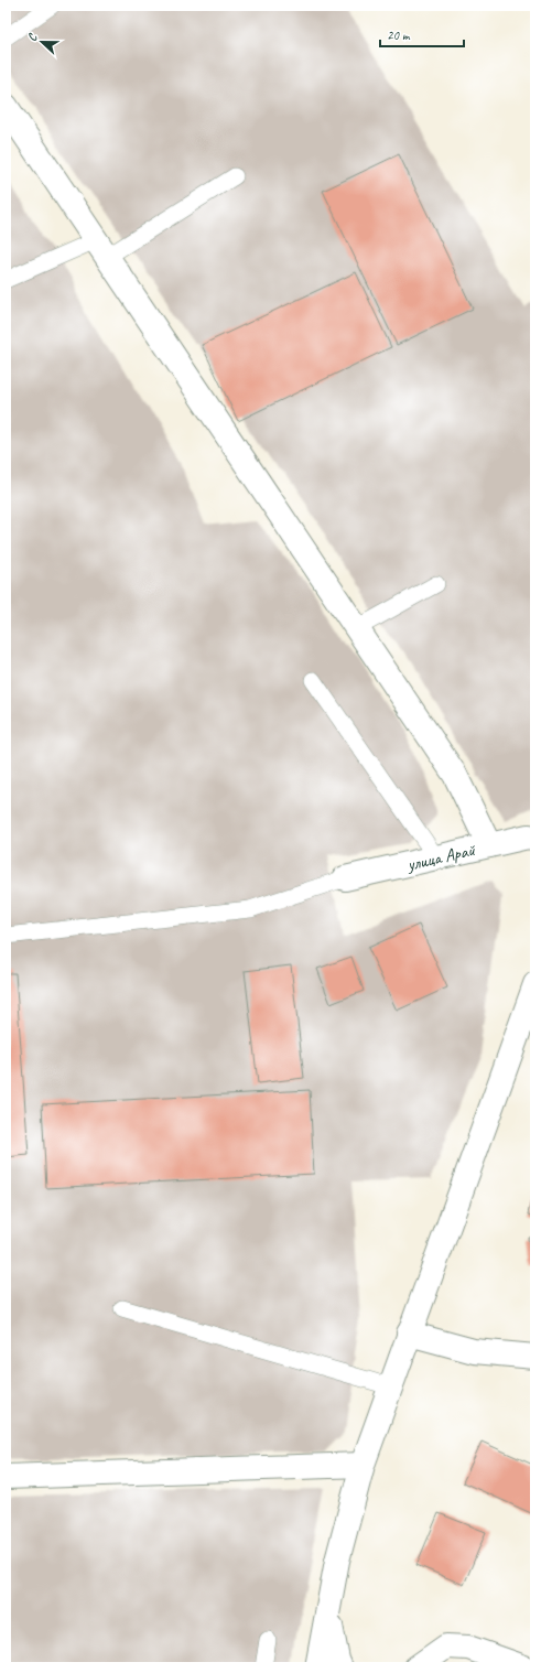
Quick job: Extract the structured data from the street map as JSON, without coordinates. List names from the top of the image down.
{
  "streets": {
    "street": ["улица Арай"]
  },
  "scale_bar": "20 m",
  "north": "left"
}
